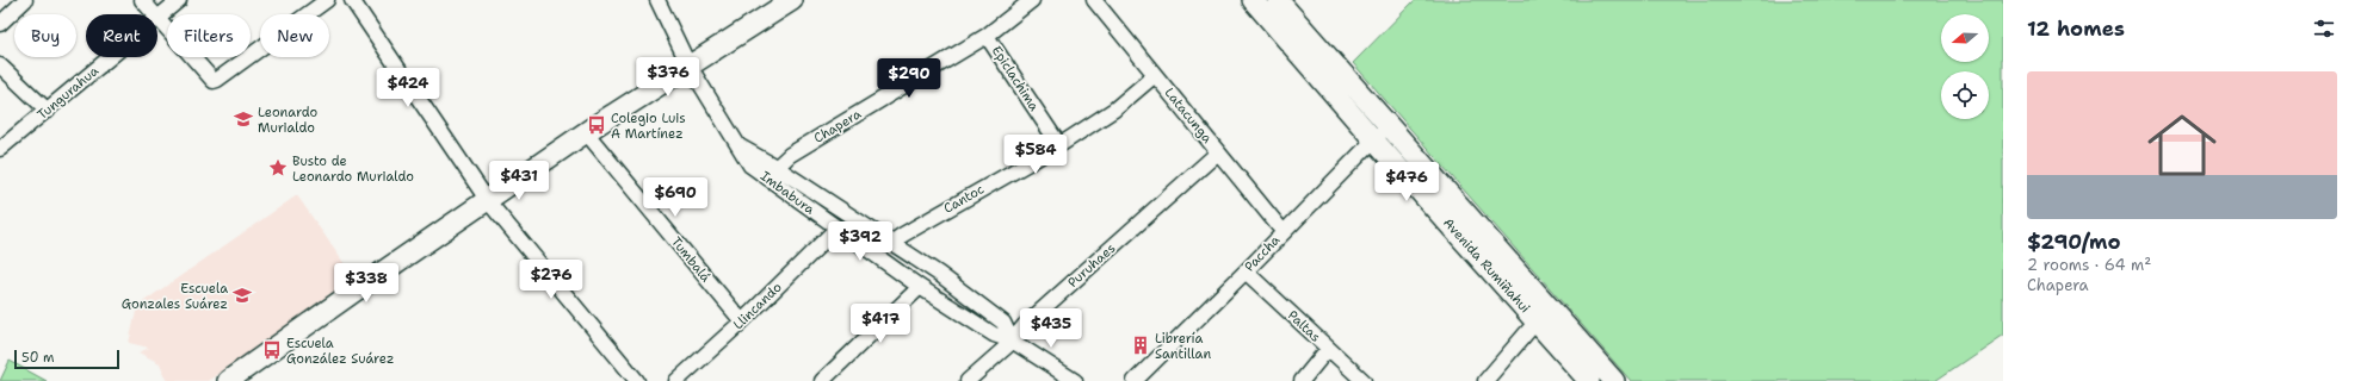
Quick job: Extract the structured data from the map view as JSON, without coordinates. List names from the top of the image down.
{
  "streets": {
    "main road": ["Avenida Rumiñahui"],
    "street": [
      "Epiclachima",
      "Tungurahua",
      "Latacunga",
      "Chapera",
      "Imbabura",
      "Cantoc",
      "Paccha",
      "Tumbalá",
      "Puruhaes",
      "Llincando",
      "Paltas"
    ]
  },
  "crossings": [
    ["Epiclachima", "Chapera"],
    ["Epiclachima", "Cantoc"],
    ["Latacunga", "Cantoc"],
    ["Latacunga", "Paccha"],
    ["Latacunga", "Puruhaes"],
    ["Chapera", "Imbabura"],
    ["Imbabura", "Cantoc"],
    ["Imbabura", "Puruhaes"],
    ["Imbabura", "Llincando"],
    ["Paccha", "Avenida Rumiñahui"],
    ["Paccha", "Paltas"],
    ["Tumbalá", "Llincando"]
  ],
  "places": {
    "school or university": ["Leonardo Murialdo", "Escuela Gonzales Suárez"],
    "bus stop": ["Colegio Luis A Martínez", "Escuela González Suárez"],
    "place": ["Busto de Leonardo Murialdo"],
    "building": ["Librería Santillan"]
  },
  "scale_bar": "50 m",
  "north": "left",
  "page": {
    "heading": "12 homes",
    "chip": [
      "Buy",
      "Rent",
      "Filters",
      "New"
    ],
    "price": [
      "$376",
      "$290",
      "$424",
      "$584",
      "$431",
      "$476",
      "$690",
      "$392",
      "$276",
      "$338",
      "$417",
      "$435"
    ],
    "list": [
      {
        "name": "$290/mo",
        "note": "2 rooms · 64 m² · Chapera"
      }
    ],
    "scale": "50 m"
  }
}
